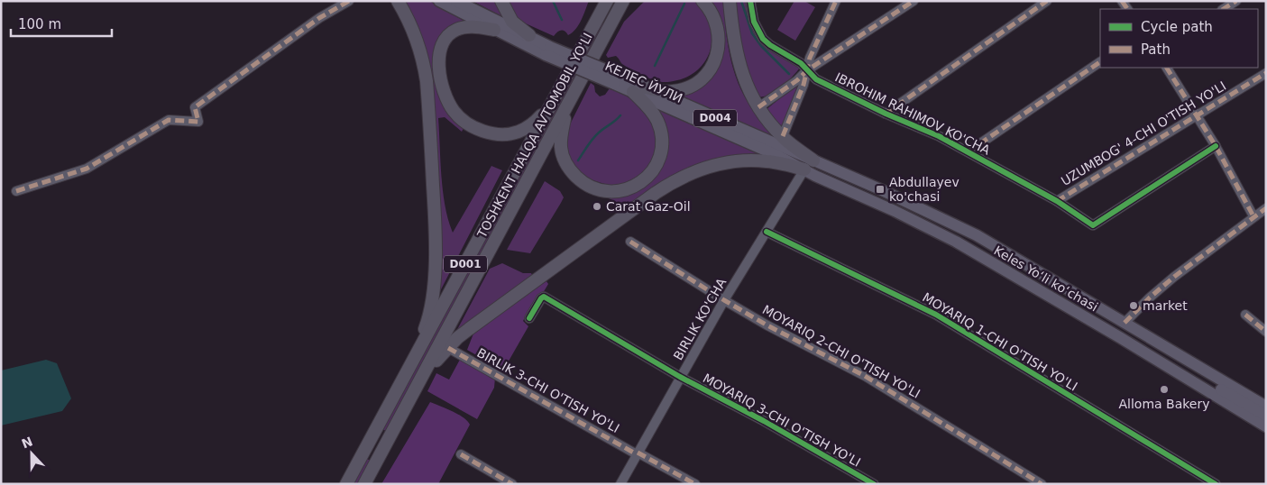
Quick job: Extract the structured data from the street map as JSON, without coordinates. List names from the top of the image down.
{
  "streets": {
    "highway": ["TOSHKENT HALQA AVTOMOBIL YO'LI", "D001"],
    "main road": ["КЕЛЕС ЙУЛИ", "D004", "Keles Yoʻli koʻchasi"],
    "street": [
      "IBROHIM RAHIMOV KO'CHA",
      "UZUMBOG' 4-CHI O'TISH YO'LI",
      "BIRLIK KO'CHA",
      "MOYARIQ 1-CHI O'TISH YO'LI",
      "MOYARIQ 2-CHI O'TISH YO'LI",
      "BIRLIK 3-CHI O'TISH YO'LI",
      "MOYARIQ 3-CHI O'TISH YO'LI"
    ]
  },
  "crossings": [
    ["КЕЛЕС ЙУЛИ", "D004"],
    ["КЕЛЕС ЙУЛИ", "Keles Yoʻli koʻchasi"],
    ["КЕЛЕС ЙУЛИ", "BIRLIK KO'CHA"],
    ["IBROHIM RAHIMOV KO'CHA", "UZUMBOG' 4-CHI O'TISH YO'LI"],
    ["D004", "Keles Yoʻli koʻchasi"],
    ["D004", "BIRLIK KO'CHA"],
    ["Keles Yoʻli koʻchasi", "BIRLIK KO'CHA"],
    ["BIRLIK KO'CHA", "MOYARIQ 1-CHI O'TISH YO'LI"],
    ["BIRLIK KO'CHA", "MOYARIQ 2-CHI O'TISH YO'LI"],
    ["BIRLIK KO'CHA", "BIRLIK 3-CHI O'TISH YO'LI"],
    ["BIRLIK KO'CHA", "MOYARIQ 3-CHI O'TISH YO'LI"]
  ],
  "places": {
    "transit": ["Abdullayev ko'chasi"],
    "other": ["Carat Gaz-Oil", "market", "Alloma Bakery"]
  },
  "legend": ["Cycle path", "Path"],
  "scale_bar": "100 m",
  "north": "top"
}
